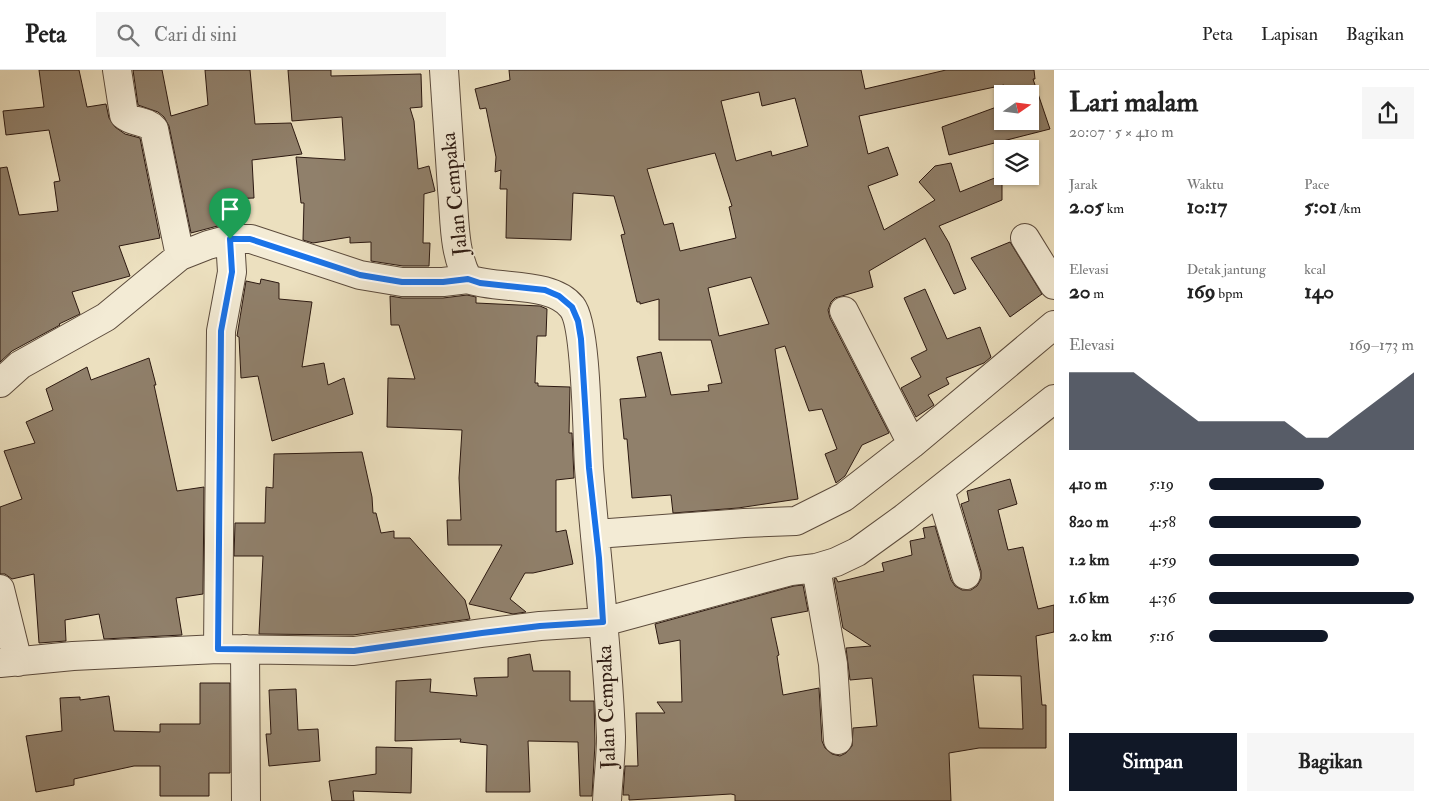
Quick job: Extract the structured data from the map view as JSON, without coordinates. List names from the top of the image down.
{
  "streets": {
    "street": ["Jalan Cempaka"]
  },
  "north": "right",
  "page": {
    "header": "Peta",
    "search": "Cari di sini",
    "nav": ["Peta", "Lapisan", "Bagikan"],
    "heading": ["Lari malam", "20:07 · 5 × 410 m"],
    "stats": [
      ["Jarak", "2.05 km"],
      ["Waktu", "10:17"],
      ["Pace", "5:01 /km"],
      ["Elevasi", "20 m"],
      ["Detak jantung", "169 bpm"],
      ["kcal", "140"]
    ],
    "chart": ["Elevasi", "169–173 m"],
    "list": [
      {
        "name": "410 m",
        "note": "5:19"
      },
      {
        "name": "820 m",
        "note": "4:58"
      },
      {
        "name": "1.2 km",
        "note": "4:59"
      },
      {
        "name": "1.6 km",
        "note": "4:36"
      },
      {
        "name": "2.0 km",
        "note": "5:16"
      }
    ],
    "buttons": ["Simpan", "Bagikan"]
  }
}
